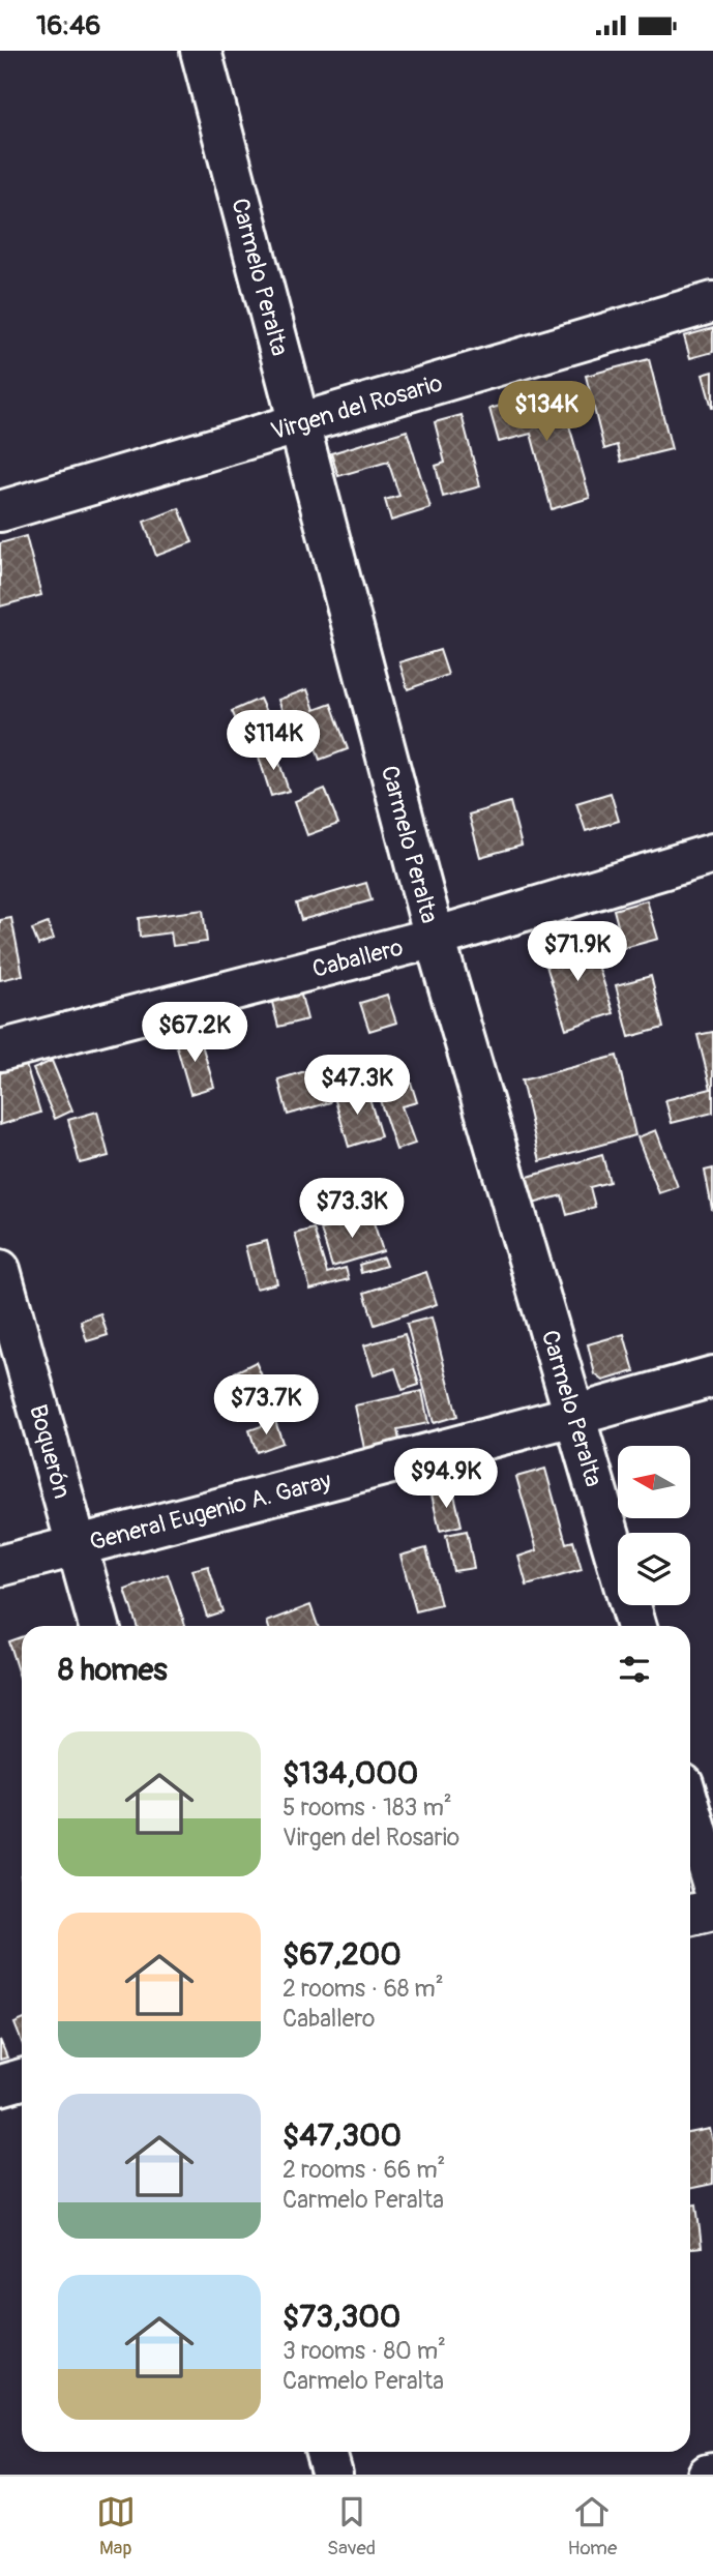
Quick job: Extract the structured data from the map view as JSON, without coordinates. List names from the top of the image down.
{
  "streets": {
    "street": [
      "Carmelo Peralta",
      "Virgen del Rosario",
      "Caballero",
      "Boquerón",
      "General Eugenio A. Garay"
    ]
  },
  "crossings": [
    ["Carmelo Peralta", "Virgen del Rosario"],
    ["Carmelo Peralta", "Caballero"],
    ["Carmelo Peralta", "General Eugenio A. Garay"],
    ["Boquerón", "General Eugenio A. Garay"]
  ],
  "north": "left",
  "page": {
    "status": "16:46",
    "price": [
      "$134K",
      "$114K",
      "$71.9K",
      "$67.2K",
      "$47.3K",
      "$73.3K",
      "$73.7K",
      "$94.9K"
    ],
    "heading": "8 homes",
    "list": [
      {
        "name": "$134,000",
        "note": "5 rooms · 183 m² · Virgen del Rosario"
      },
      {
        "name": "$67,200",
        "note": "2 rooms · 68 m² · Caballero"
      },
      {
        "name": "$47,300",
        "note": "2 rooms · 66 m² · Carmelo Peralta"
      },
      {
        "name": "$73,300",
        "note": "3 rooms · 80 m² · Carmelo Peralta"
      }
    ],
    "tabs": ["Map", "Saved", "Home"]
  }
}
